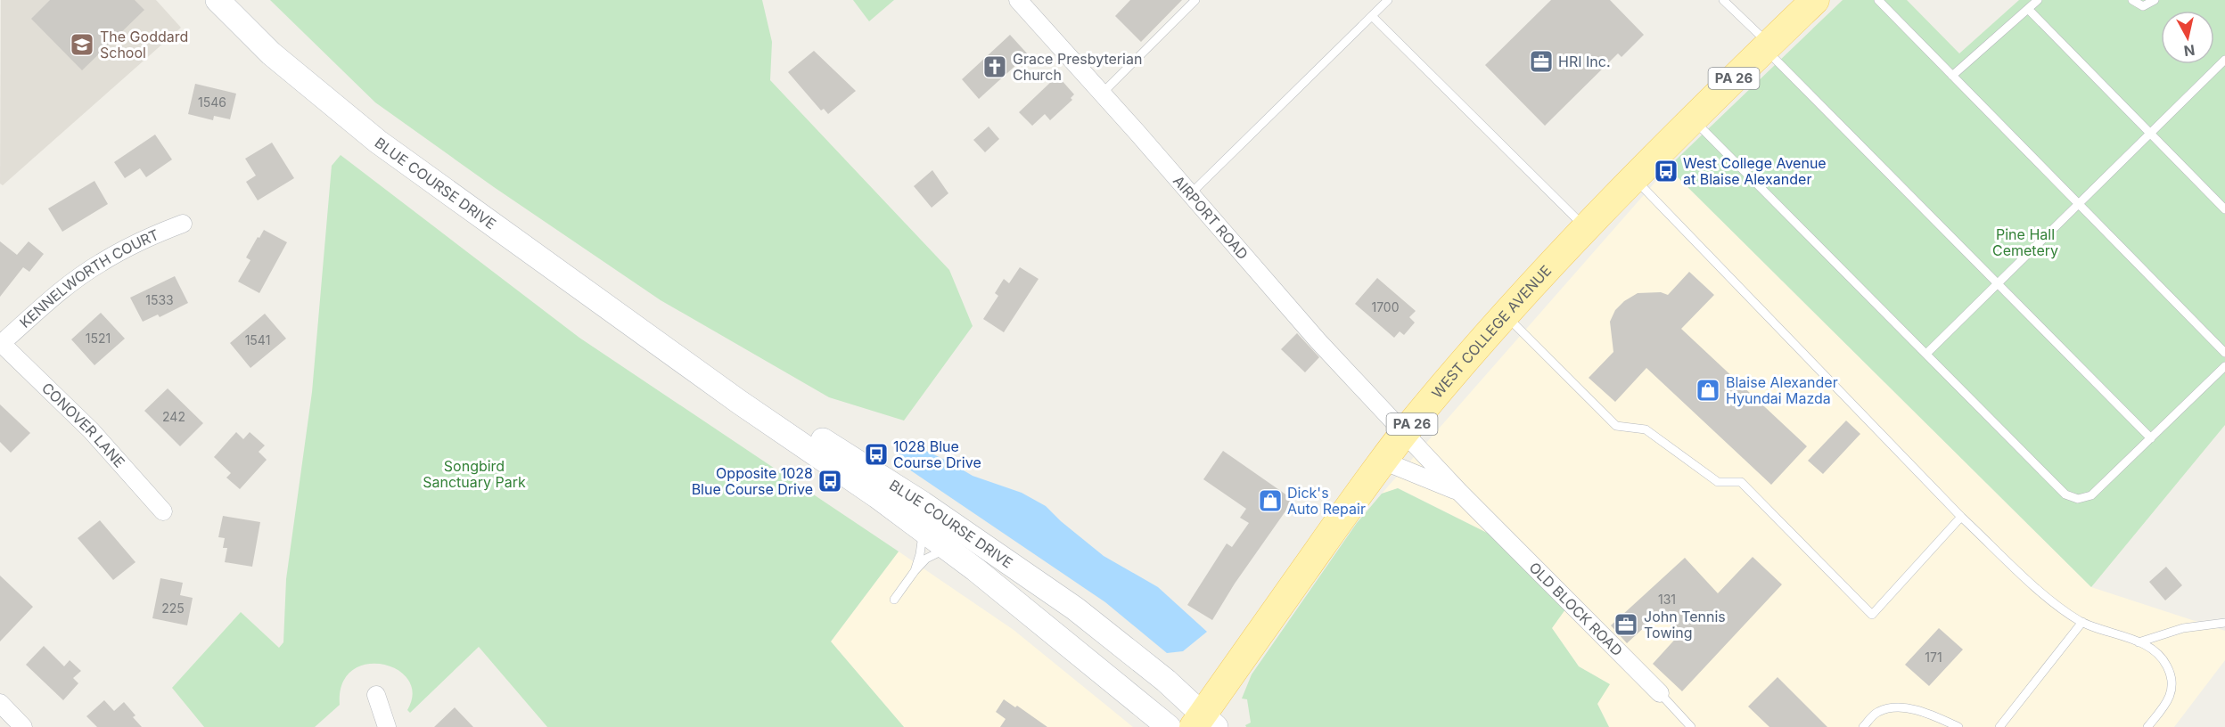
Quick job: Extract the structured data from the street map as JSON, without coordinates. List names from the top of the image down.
{
  "streets": {
    "main road": ["PA 26", "BLUE COURSE DRIVE", "WEST COLLEGE AVENUE"],
    "street": [
      "AIRPORT ROAD",
      "KENNELWORTH COURT",
      "CONOVER LANE",
      "OLD BLOCK ROAD"
    ]
  },
  "crossings": [
    ["BLUE COURSE DRIVE", "WEST COLLEGE AVENUE"],
    ["AIRPORT ROAD", "WEST COLLEGE AVENUE"],
    ["AIRPORT ROAD", "OLD BLOCK ROAD"],
    ["KENNELWORTH COURT", "CONOVER LANE"],
    ["WEST COLLEGE AVENUE", "OLD BLOCK ROAD"]
  ],
  "parks": ["Pine Hall Cemetery", "Songbird Sanctuary Park"],
  "places": {
    "school or university": ["The Goddard School"],
    "office": ["HRI Inc.", "John Tennis Towing"],
    "church": ["Grace Presbyterian Church"],
    "bus stop": ["West College Avenue at Blaise Alexander", "1028 Blue Course Drive", "Opposite 1028 Blue Course Drive"],
    "shop": ["Blaise Alexander Hyundai Mazda", "Dick's Auto Repair"]
  },
  "house_numbers": [
    "1546",
    "1533",
    "1700",
    "1521",
    "1541",
    "242",
    "131",
    "225",
    "171"
  ],
  "north": "bottom"
}
